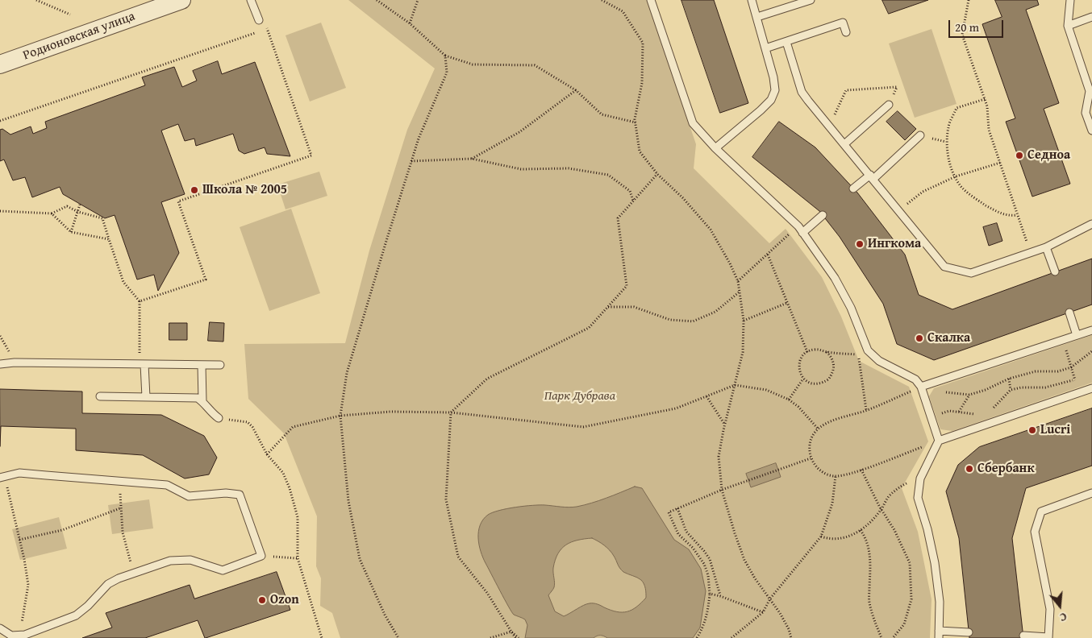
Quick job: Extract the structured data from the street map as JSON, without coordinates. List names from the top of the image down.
{
  "streets": {
    "street": ["Родионовская улица"]
  },
  "parks": ["Парк Дубрава"],
  "places": [
    "Седноа",
    "Школа № 2005",
    "Ингкома",
    "Скалка",
    "Lucri",
    "Сбербанк",
    "Ozon"
  ],
  "scale_bar": "20 m",
  "north": "bottom"
}
